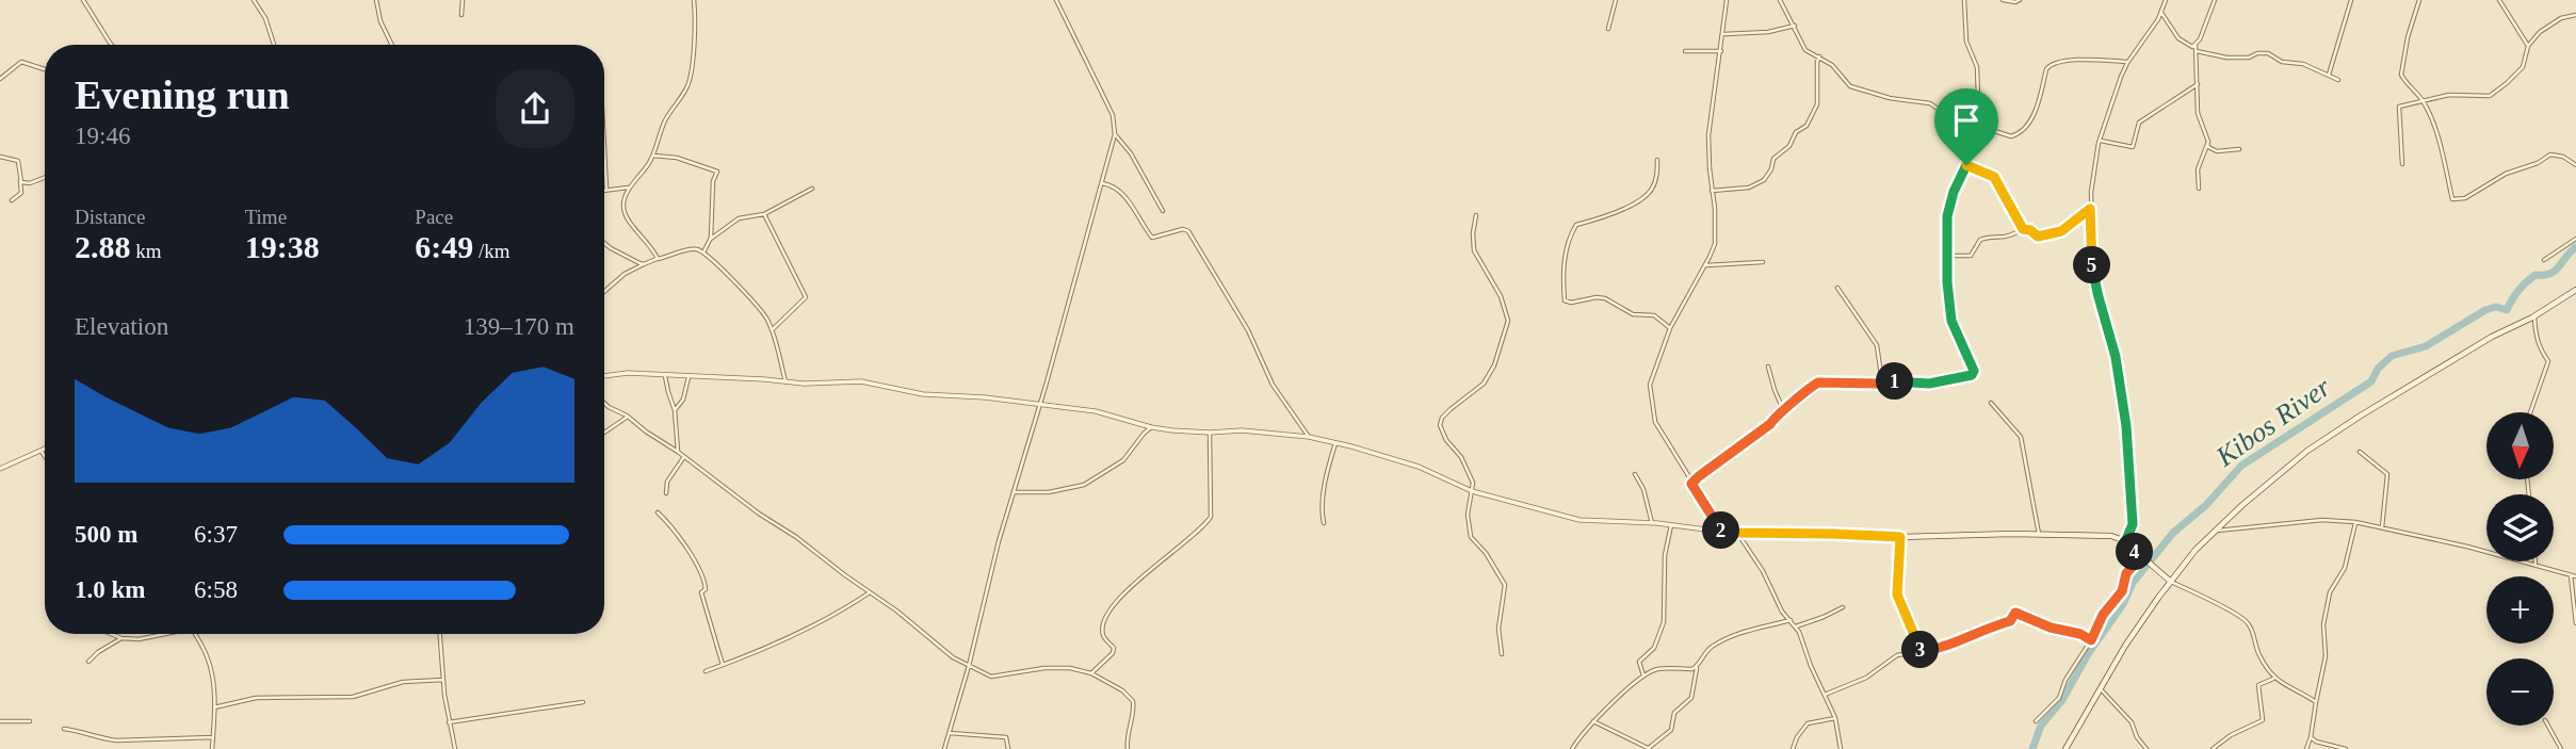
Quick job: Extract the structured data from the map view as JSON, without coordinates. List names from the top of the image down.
{
  "water": ["Kibos River"],
  "north": "bottom",
  "page": {
    "heading": ["Evening run", "19:46"],
    "stats": [
      ["Distance", "2.88 km"],
      ["Time", "19:38"],
      ["Pace", "6:49 /km"]
    ],
    "pins": [
      "5",
      "1",
      "2",
      "4",
      "3"
    ],
    "chart": ["Elevation", "139–170 m"],
    "map_buttons": ["+", "−"],
    "list": [
      {
        "name": "500 m",
        "note": "6:37"
      },
      {
        "name": "1.0 km",
        "note": "6:58"
      }
    ]
  }
}
